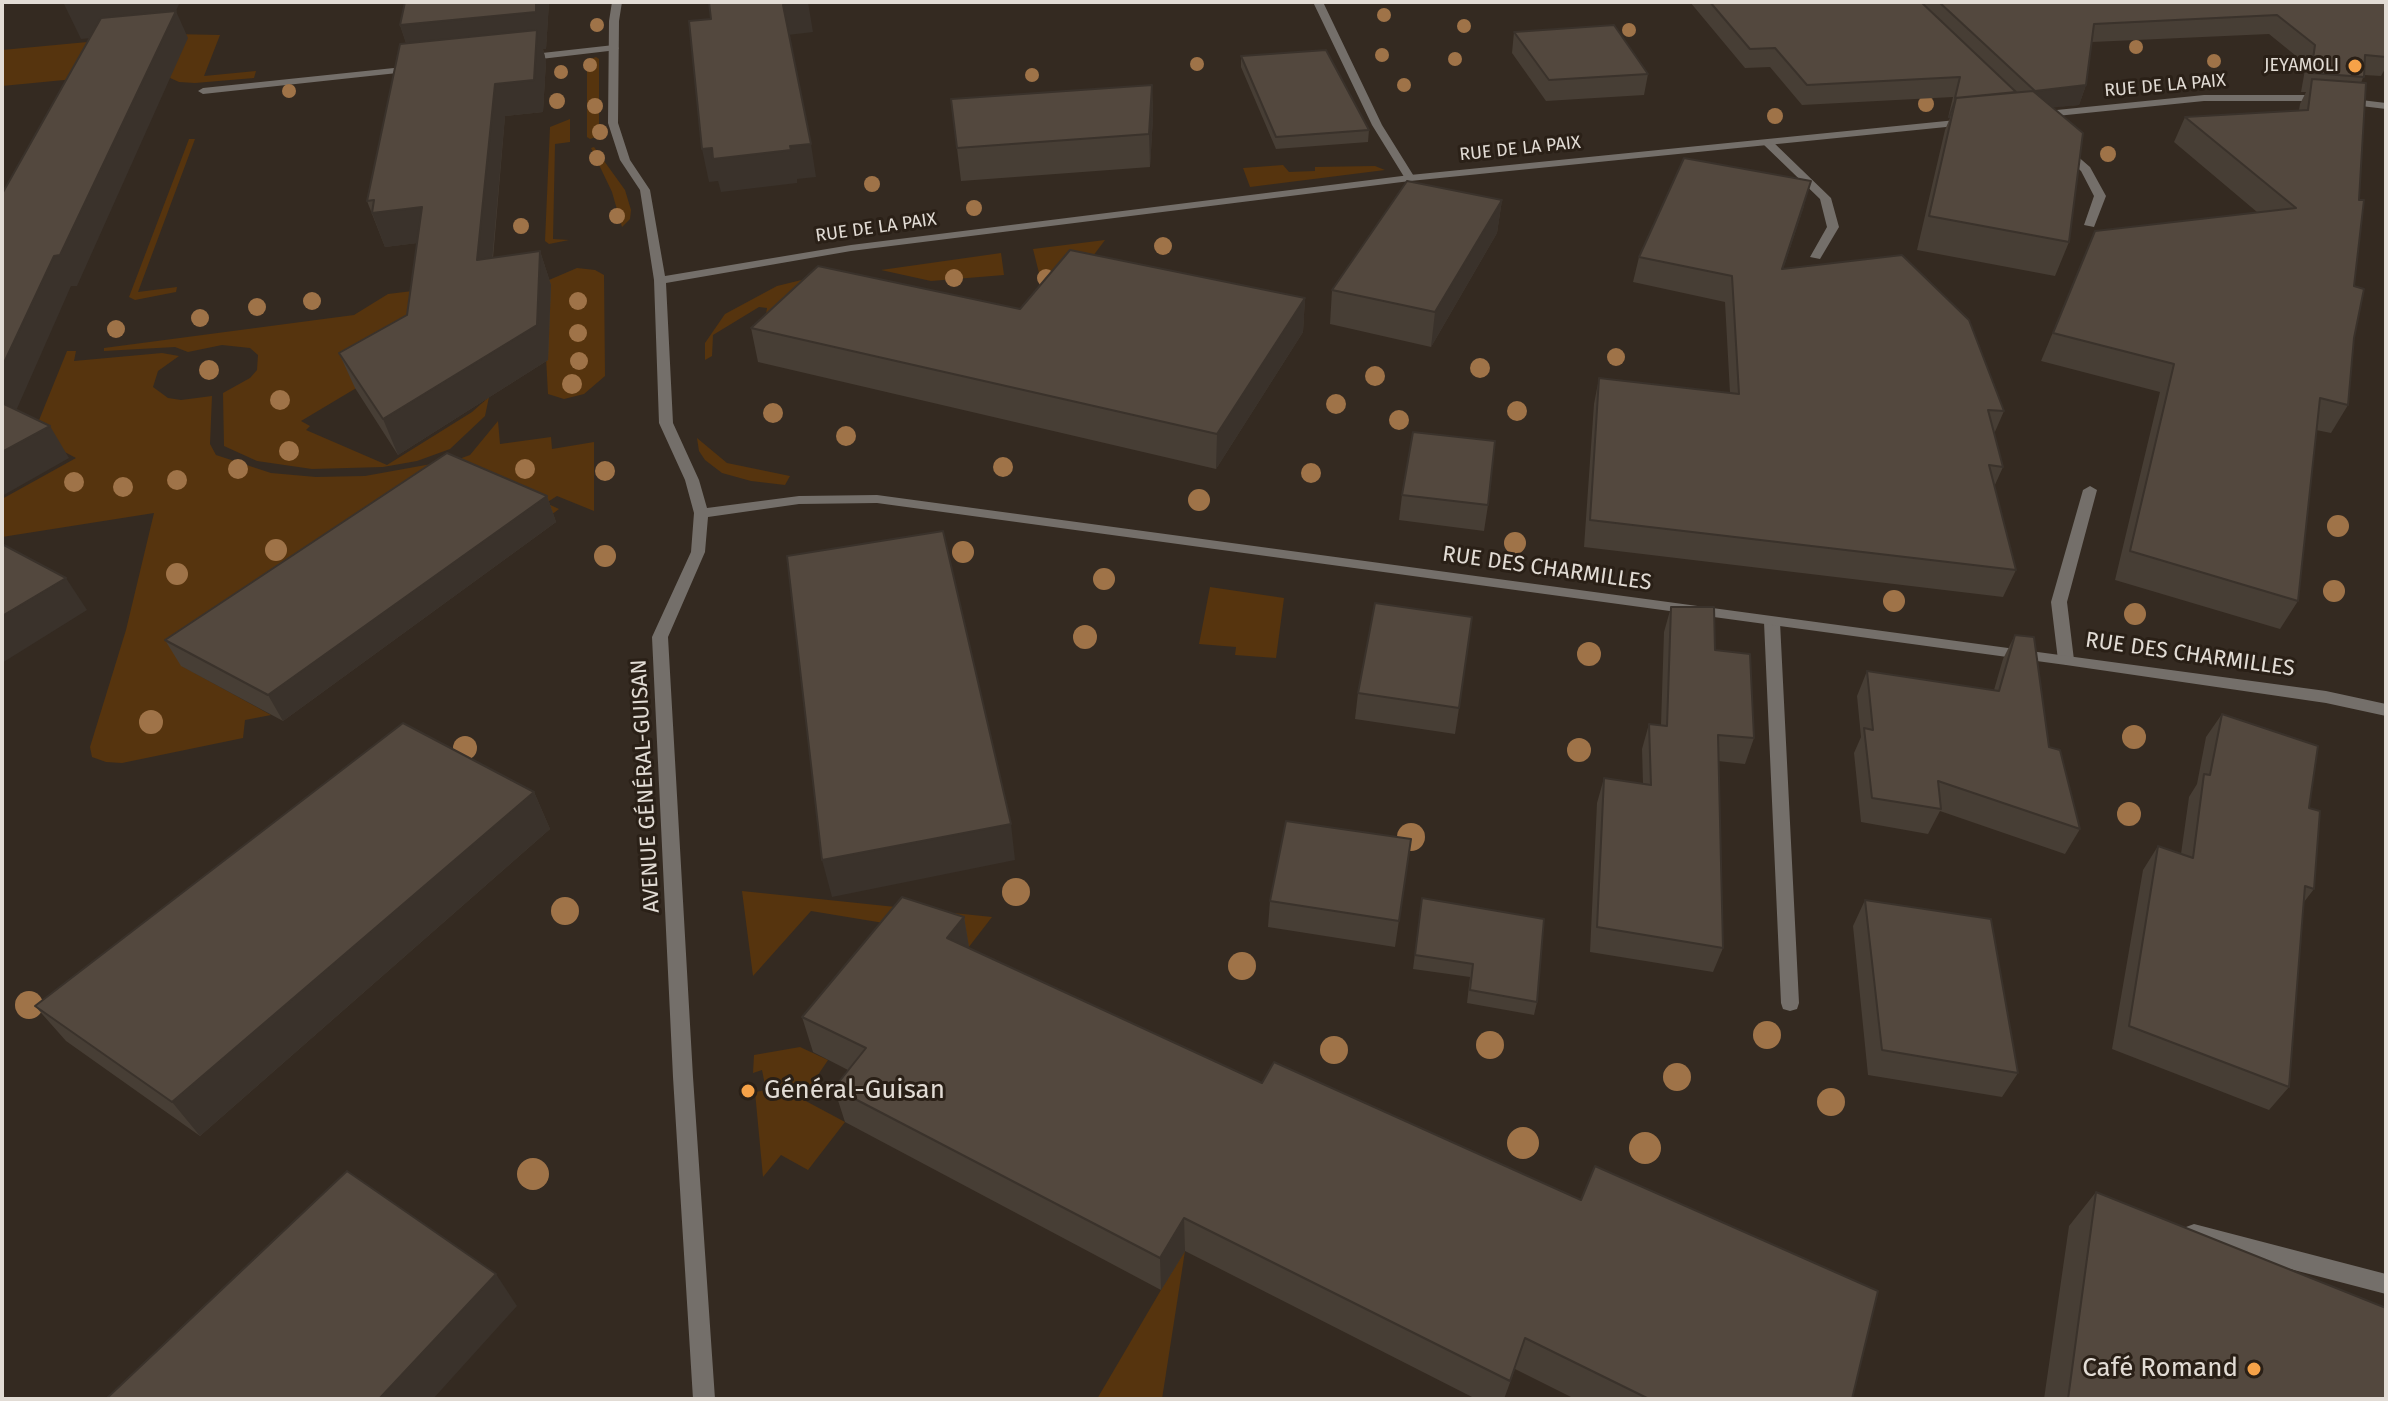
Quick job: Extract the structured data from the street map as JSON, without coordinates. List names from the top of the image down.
{
  "streets": {
    "street": ["RUE DE LA PAIX", "RUE DES CHARMILLES", "AVENUE GÉNÉRAL-GUISAN"]
  },
  "crossings": [
    ["RUE DE LA PAIX", "AVENUE GÉNÉRAL-GUISAN"],
    ["RUE DES CHARMILLES", "AVENUE GÉNÉRAL-GUISAN"]
  ],
  "places": ["JEYAMOLI", "Général-Guisan", "Café Romand"]
}
